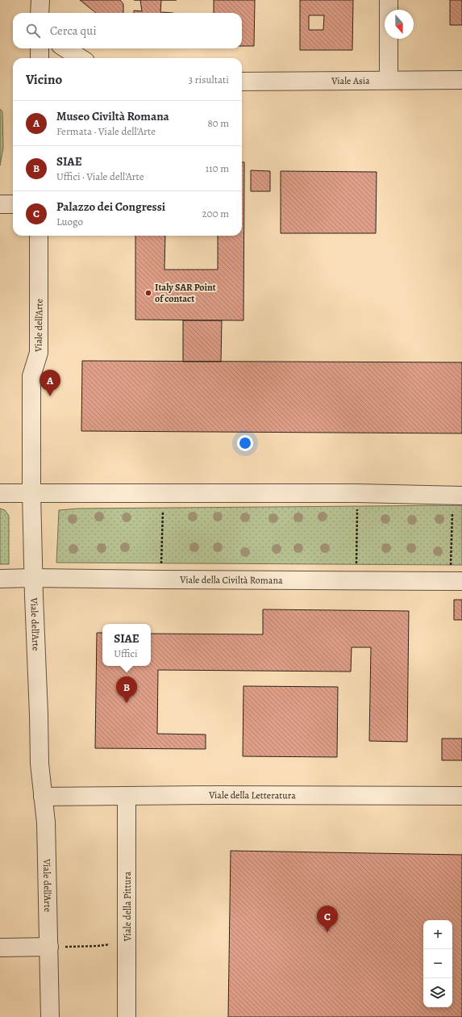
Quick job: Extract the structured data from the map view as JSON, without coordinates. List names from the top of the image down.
{
  "streets": {
    "street": [
      "Viale Asia",
      "Viale dell'Arte",
      "Viale della Civiltà Romana",
      "Viale della Letteratura",
      "Viale della Pittura"
    ]
  },
  "crossings": [
    ["Viale dell'Arte", "Viale della Civiltà Romana"],
    ["Viale dell'Arte", "Viale della Letteratura"],
    ["Viale della Letteratura", "Viale della Pittura"]
  ],
  "places": ["Italy SAR Point of contact"],
  "north": "bottom",
  "page": {
    "search": "Cerca qui",
    "heading": ["Vicino", "3 risultati"],
    "list": [
      {
        "mark": "A",
        "name": "Museo Civiltà Romana",
        "note": "Fermata · Viale dell'Arte",
        "value": "80 m"
      },
      {
        "mark": "B",
        "name": "SIAE",
        "note": "Uffici · Viale dell'Arte",
        "value": "110 m"
      },
      {
        "mark": "C",
        "name": "Palazzo dei Congressi",
        "note": "Luogo",
        "value": "200 m"
      }
    ],
    "pins": ["A", "B", "C"],
    "popup": ["SIAE", "Uffici"],
    "map_buttons": ["+", "−"]
  }
}
